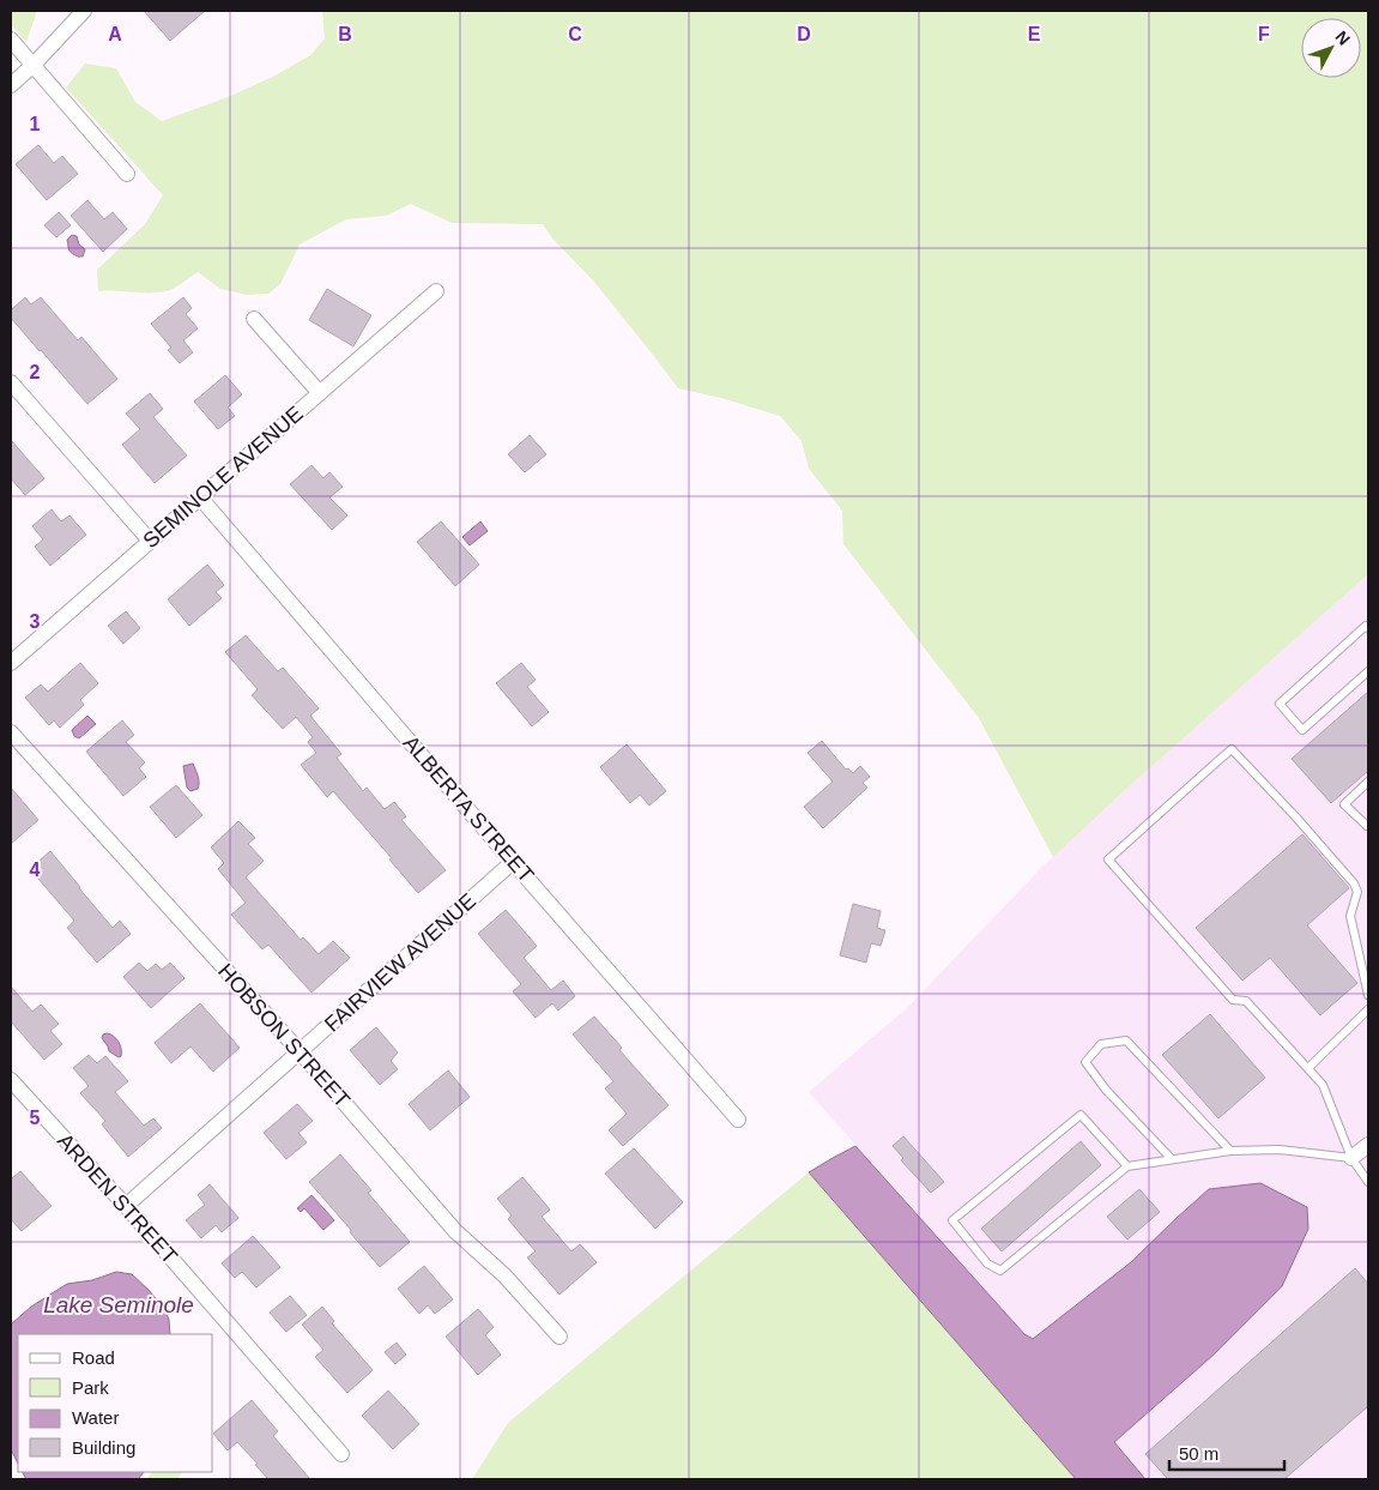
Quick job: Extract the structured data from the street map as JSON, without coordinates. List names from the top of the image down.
{
  "streets": {
    "street": [
      "SEMINOLE AVENUE",
      "ALBERTA STREET",
      "FAIRVIEW AVENUE",
      "HOBSON STREET",
      "ARDEN STREET"
    ]
  },
  "crossings": [
    ["SEMINOLE AVENUE", "ALBERTA STREET"],
    ["ALBERTA STREET", "FAIRVIEW AVENUE"],
    ["FAIRVIEW AVENUE", "HOBSON STREET"],
    ["FAIRVIEW AVENUE", "ARDEN STREET"]
  ],
  "water": ["Lake Seminole"],
  "legend": [
    "Road",
    "Park",
    "Water",
    "Building"
  ],
  "scale_bar": "50 m",
  "north": "top right",
  "grid": {
    "columns": [
      "A",
      "B",
      "C",
      "D",
      "E",
      "F"
    ],
    "rows": [
      "1",
      "2",
      "3",
      "4",
      "5"
    ]
  }
}
